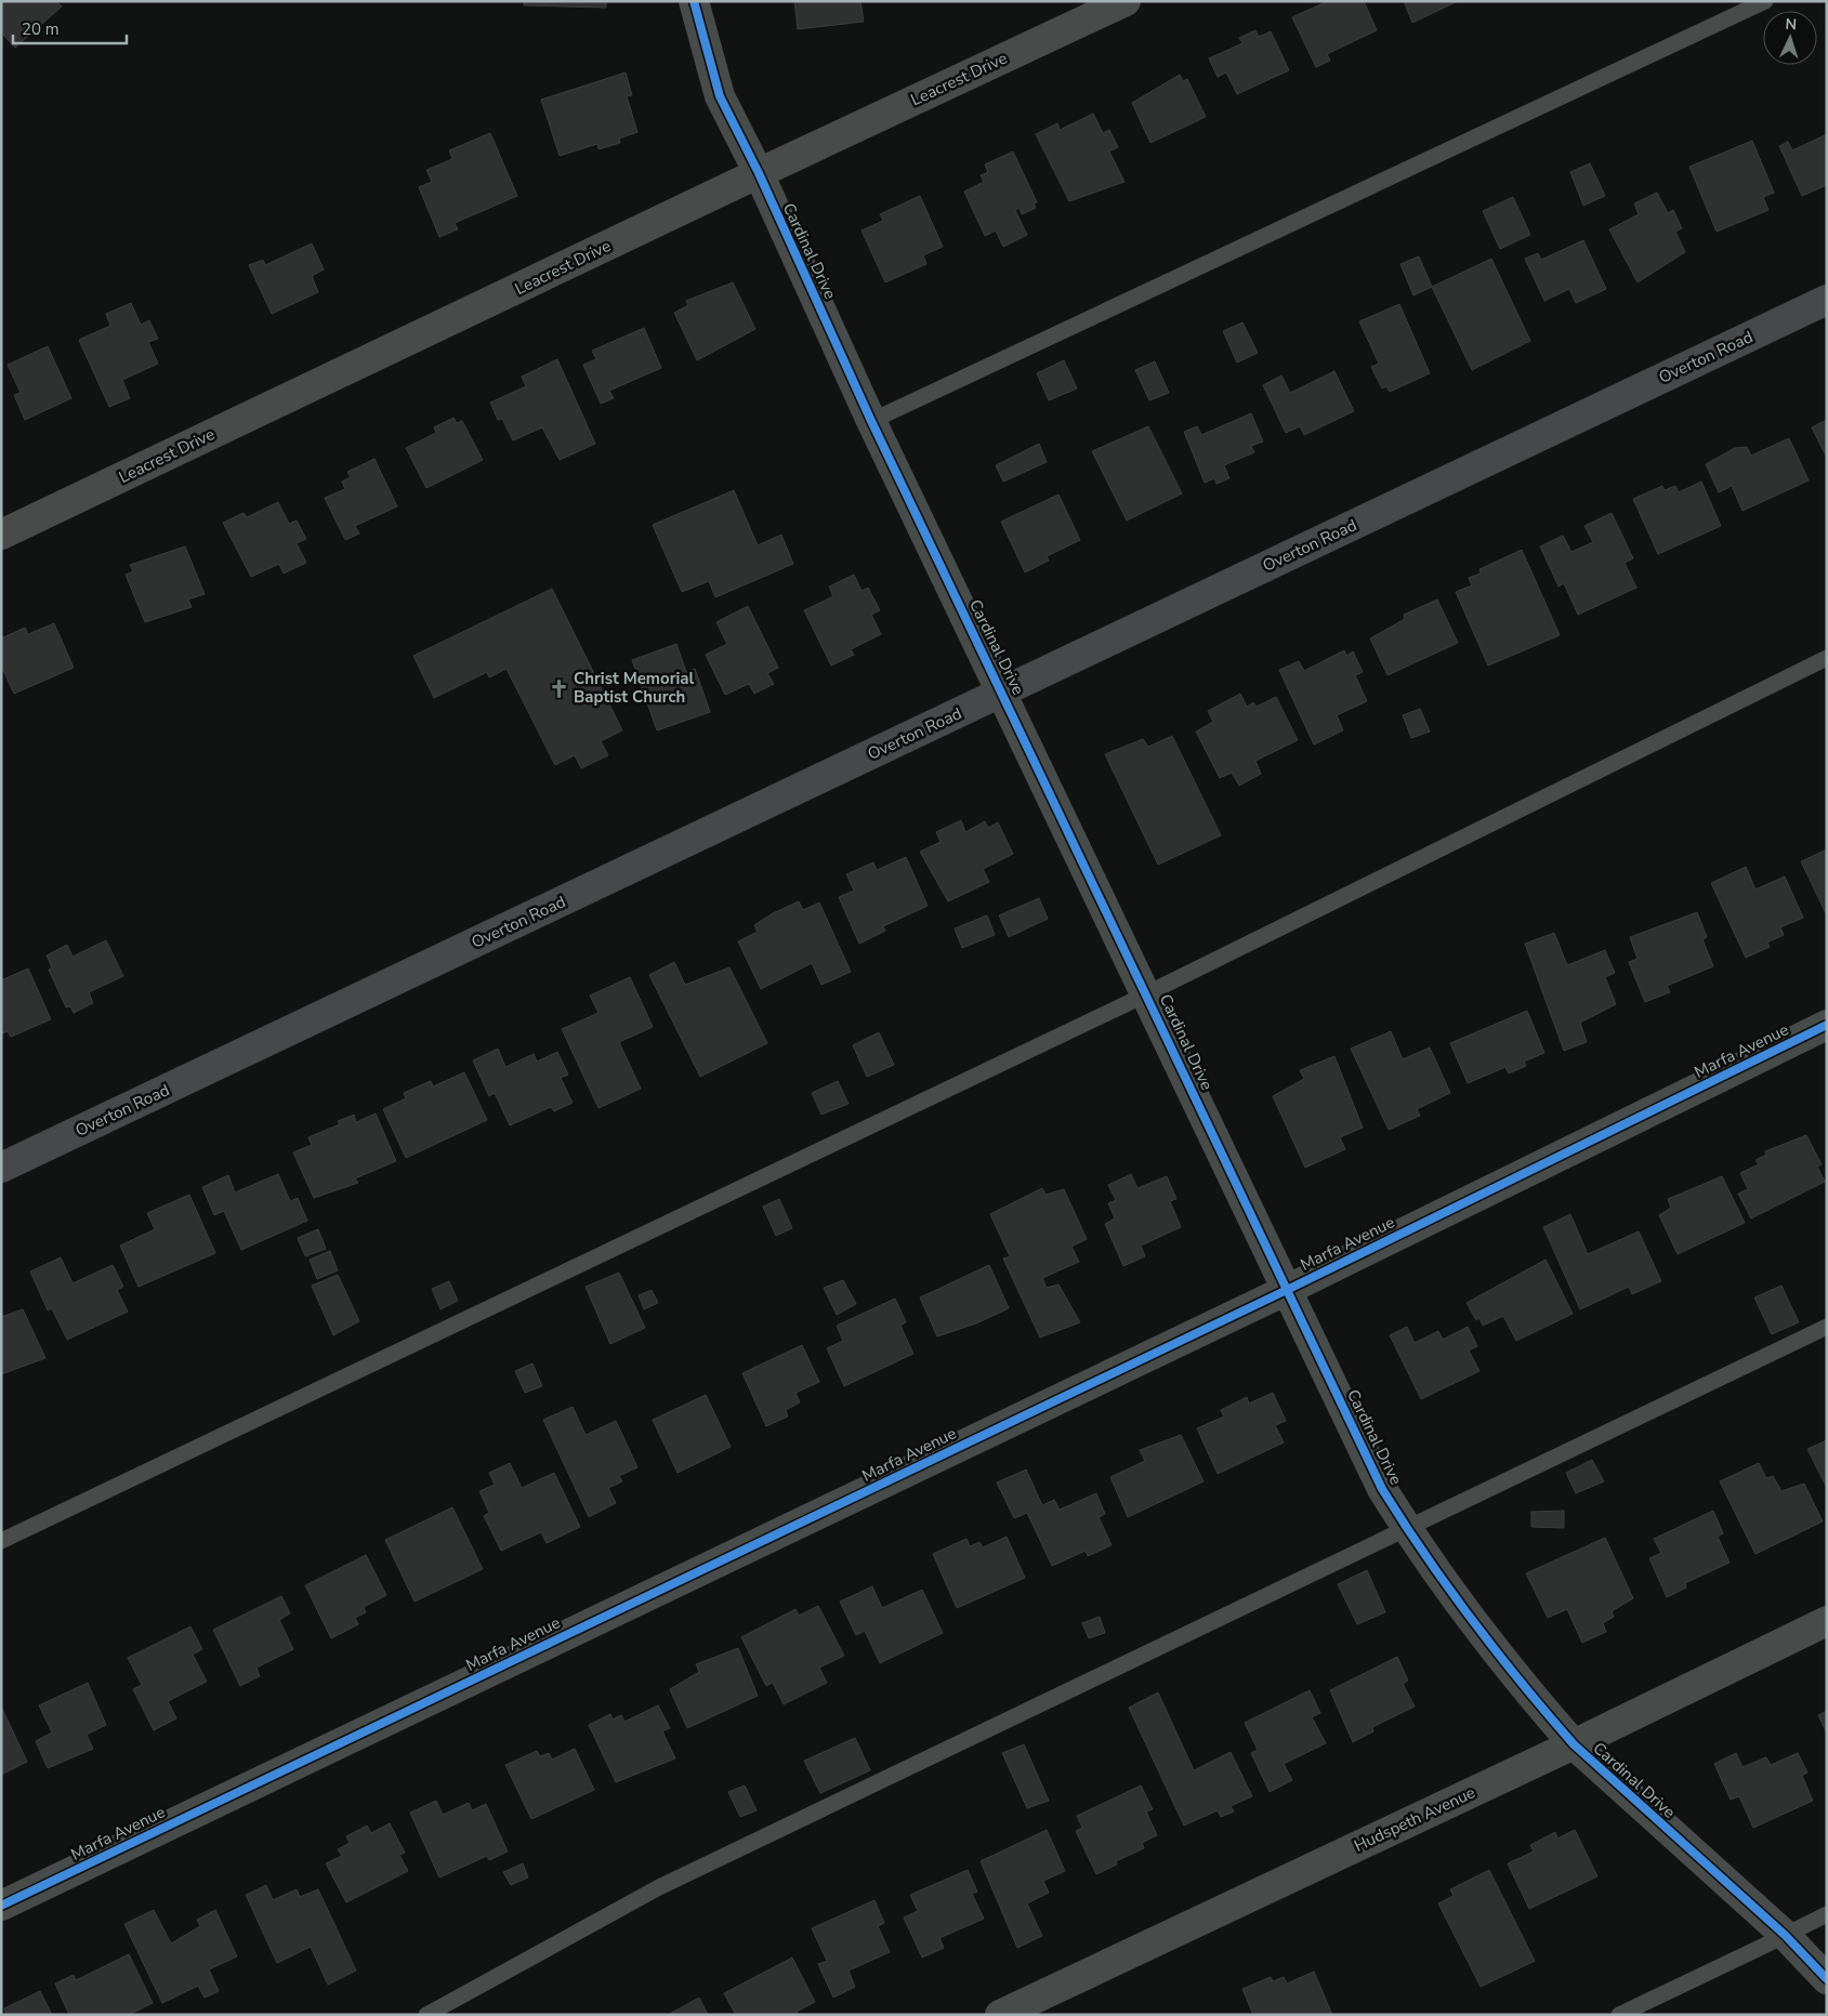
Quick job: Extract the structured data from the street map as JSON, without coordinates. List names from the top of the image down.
{
  "streets": {
    "street": [
      "Leacrest Drive",
      "Cardinal Drive",
      "Overton Road",
      "Marfa Avenue",
      "Hudspeth Avenue"
    ]
  },
  "crossings": [
    ["Leacrest Drive", "Cardinal Drive"],
    ["Cardinal Drive", "Overton Road"],
    ["Cardinal Drive", "Marfa Avenue"],
    ["Cardinal Drive", "Hudspeth Avenue"]
  ],
  "places": {
    "church": ["Christ Memorial Baptist Church"]
  },
  "scale_bar": "20 m",
  "north": "top"
}
